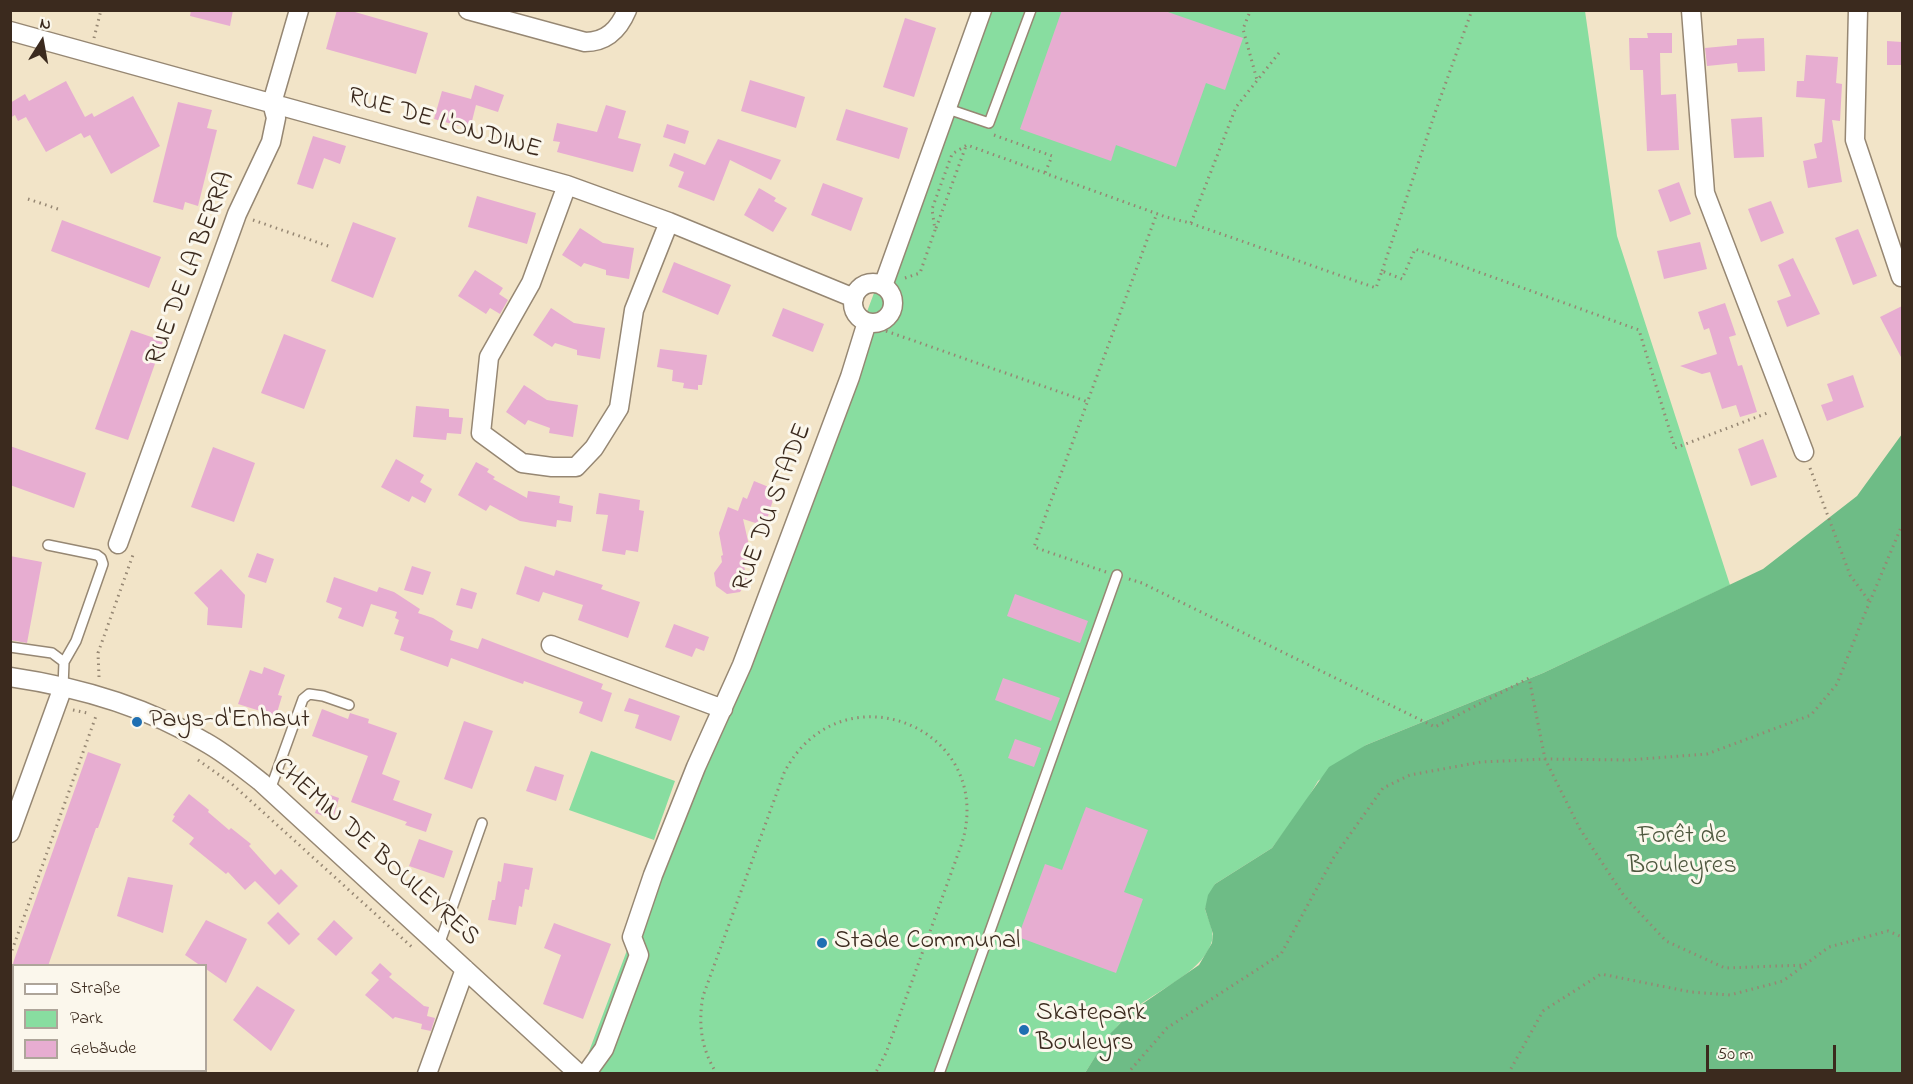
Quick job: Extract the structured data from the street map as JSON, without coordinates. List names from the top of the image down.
{
  "streets": {
    "street": [
      "RUE DE L'ONDINE",
      "RUE DE LA BERRA",
      "RUE DU STADE",
      "CHEMIN DE BOULEYRES"
    ]
  },
  "crossings": [
    ["RUE DE L'ONDINE", "RUE DE LA BERRA"],
    ["RUE DE L'ONDINE", "RUE DU STADE"]
  ],
  "parks": ["Forêt de Bouleyres"],
  "places": ["Pays-d'Enhaut", "Stade Communal", "Skatepark Bouleyrs"],
  "legend": ["Straße", "Park", "Gebäude"],
  "scale_bar": "50 m",
  "north": "top"
}
